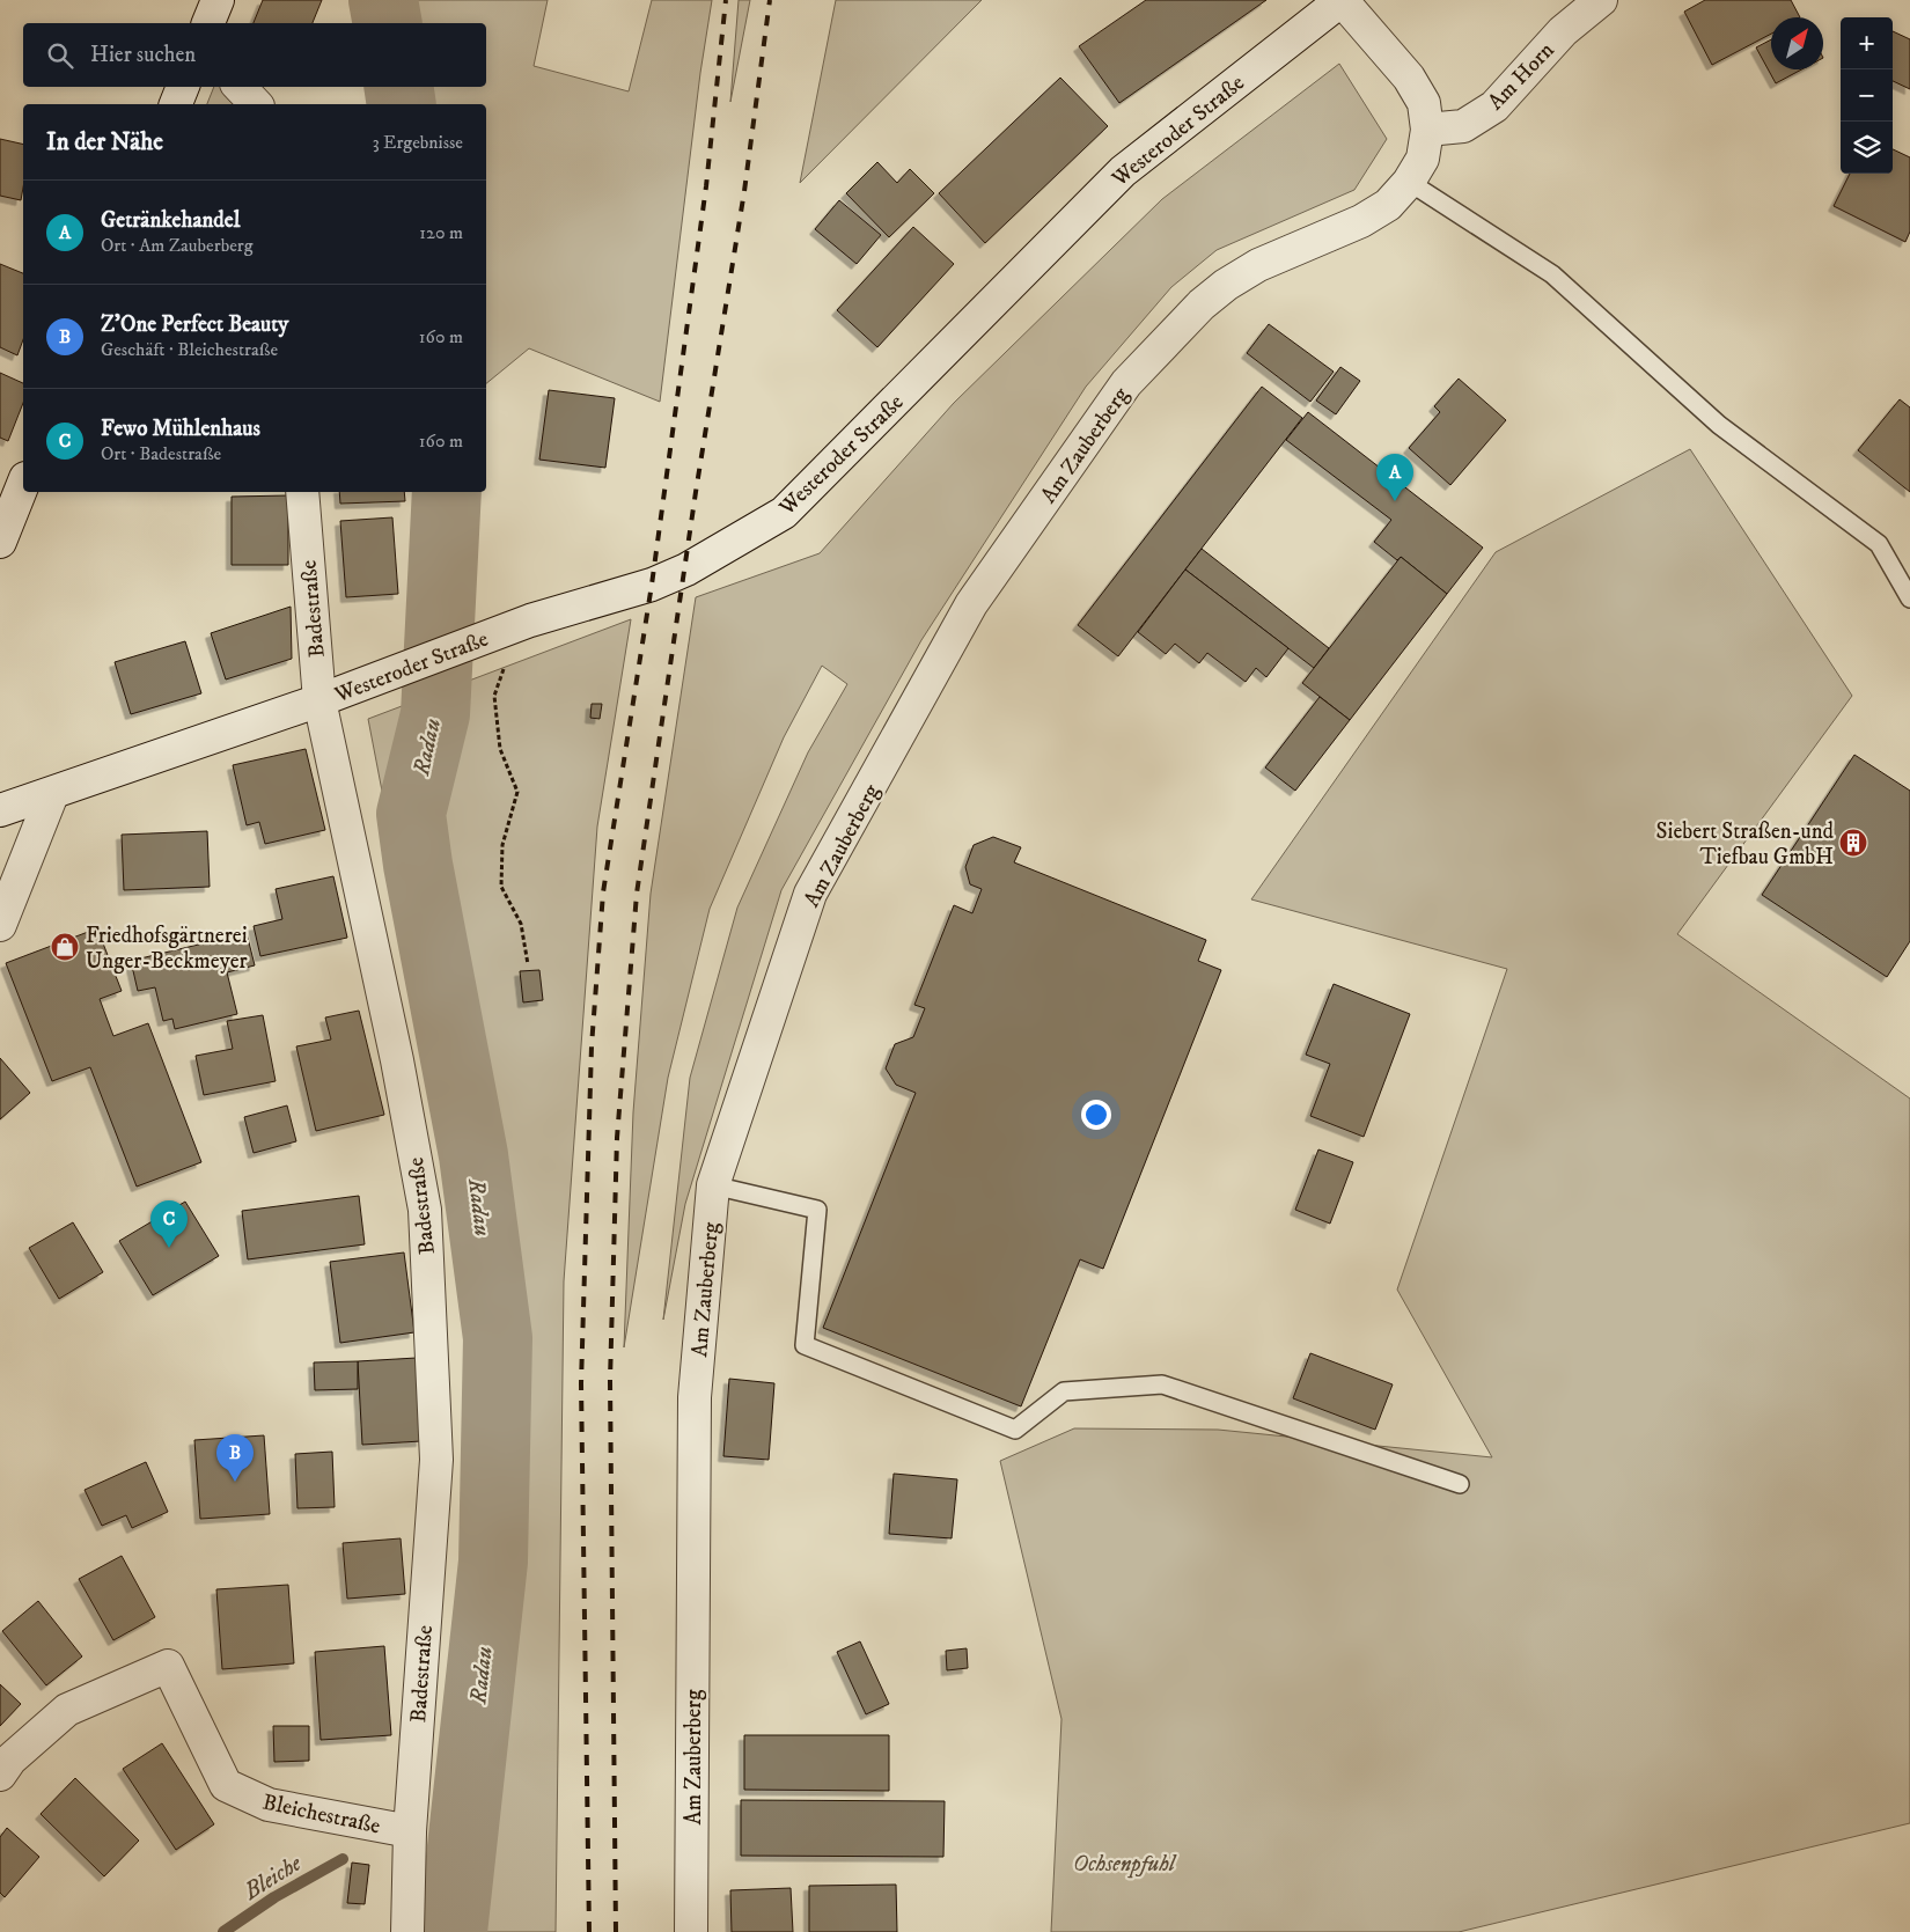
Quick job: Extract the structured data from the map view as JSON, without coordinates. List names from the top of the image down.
{
  "streets": {
    "street": [
      "Am Horn",
      "Westeroder Straße",
      "Am Zauberberg",
      "Badestraße",
      "Bleichestraße"
    ]
  },
  "crossings": [
    ["Am Horn", "Am Zauberberg"],
    ["Westeroder Straße", "Am Zauberberg"],
    ["Westeroder Straße", "Badestraße"],
    ["Badestraße", "Bleichestraße"]
  ],
  "water": ["Radau", "Bleiche"],
  "parks": ["Ochsenpfuhl"],
  "places": {
    "building": ["Siebert Straßen-und Tiefbau GmbH"],
    "shop": ["Friedhofsgärtnerei Unger-Beckmeyer"]
  },
  "north": "top right",
  "page": {
    "map_buttons": ["+", "−"],
    "search": "Hier suchen",
    "heading": ["In der Nähe", "3 Ergebnisse"],
    "list": [
      {
        "mark": "A",
        "name": "Getränkehandel",
        "note": "Ort · Am Zauberberg",
        "value": "120 m"
      },
      {
        "mark": "B",
        "name": "Z’One Perfect Beauty",
        "note": "Geschäft · Bleichestraße",
        "value": "160 m"
      },
      {
        "mark": "C",
        "name": "Fewo Mühlenhaus",
        "note": "Ort · Badestraße",
        "value": "160 m"
      }
    ],
    "pins": ["A", "C", "B"]
  }
}
